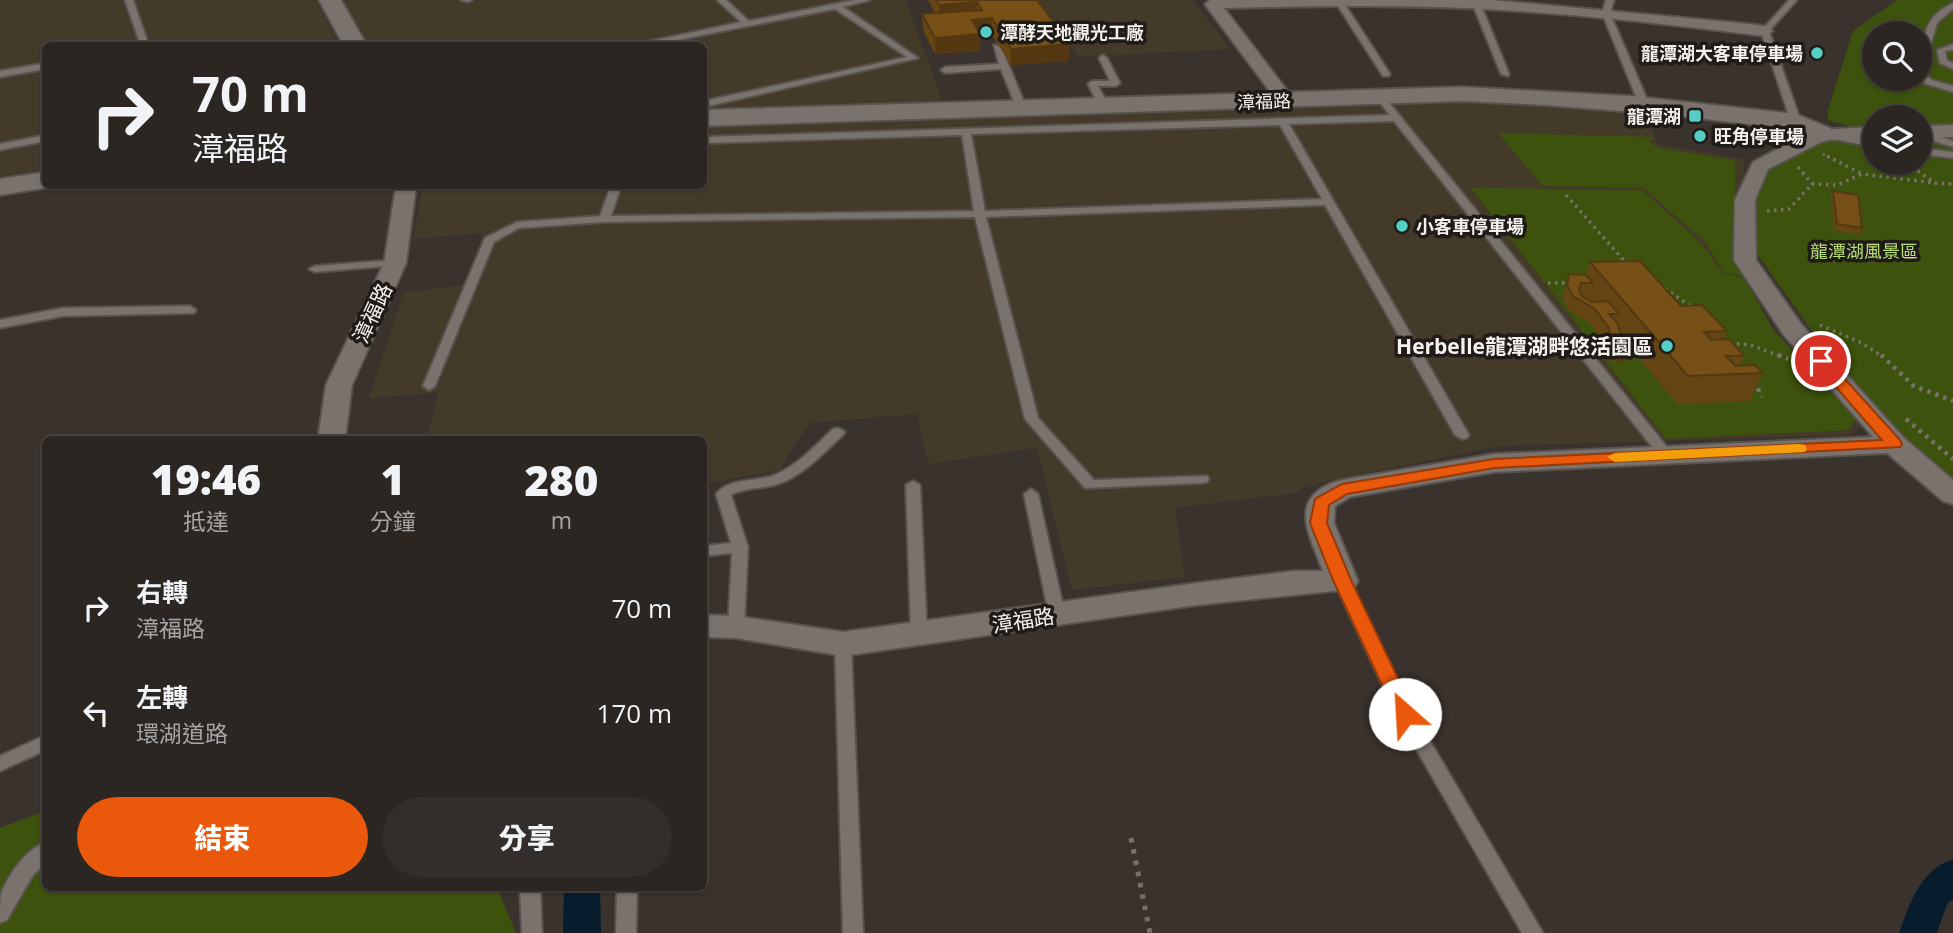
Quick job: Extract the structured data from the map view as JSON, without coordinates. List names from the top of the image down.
{
  "streets": {
    "street": ["漳福路"]
  },
  "parks": ["龍潭湖風景區"],
  "places": {
    "other": [
      "潭酵天地觀光工廠",
      "龍潭湖大客車停車場",
      "旺角停車場",
      "小客車停車場",
      "Herbelle龍潭湖畔悠活園區"
    ],
    "transit": ["龍潭湖"]
  },
  "page": {
    "turn": ["70 m", "漳福路"],
    "eta": [
      "19:46",
      "抵達",
      "1",
      "分鐘",
      "280",
      "m"
    ],
    "list": [
      {
        "name": "右轉",
        "note": "漳福路",
        "value": "70 m"
      },
      {
        "name": "左轉",
        "note": "環湖道路",
        "value": "170 m"
      }
    ],
    "buttons": ["結束", "分享"]
  }
}
